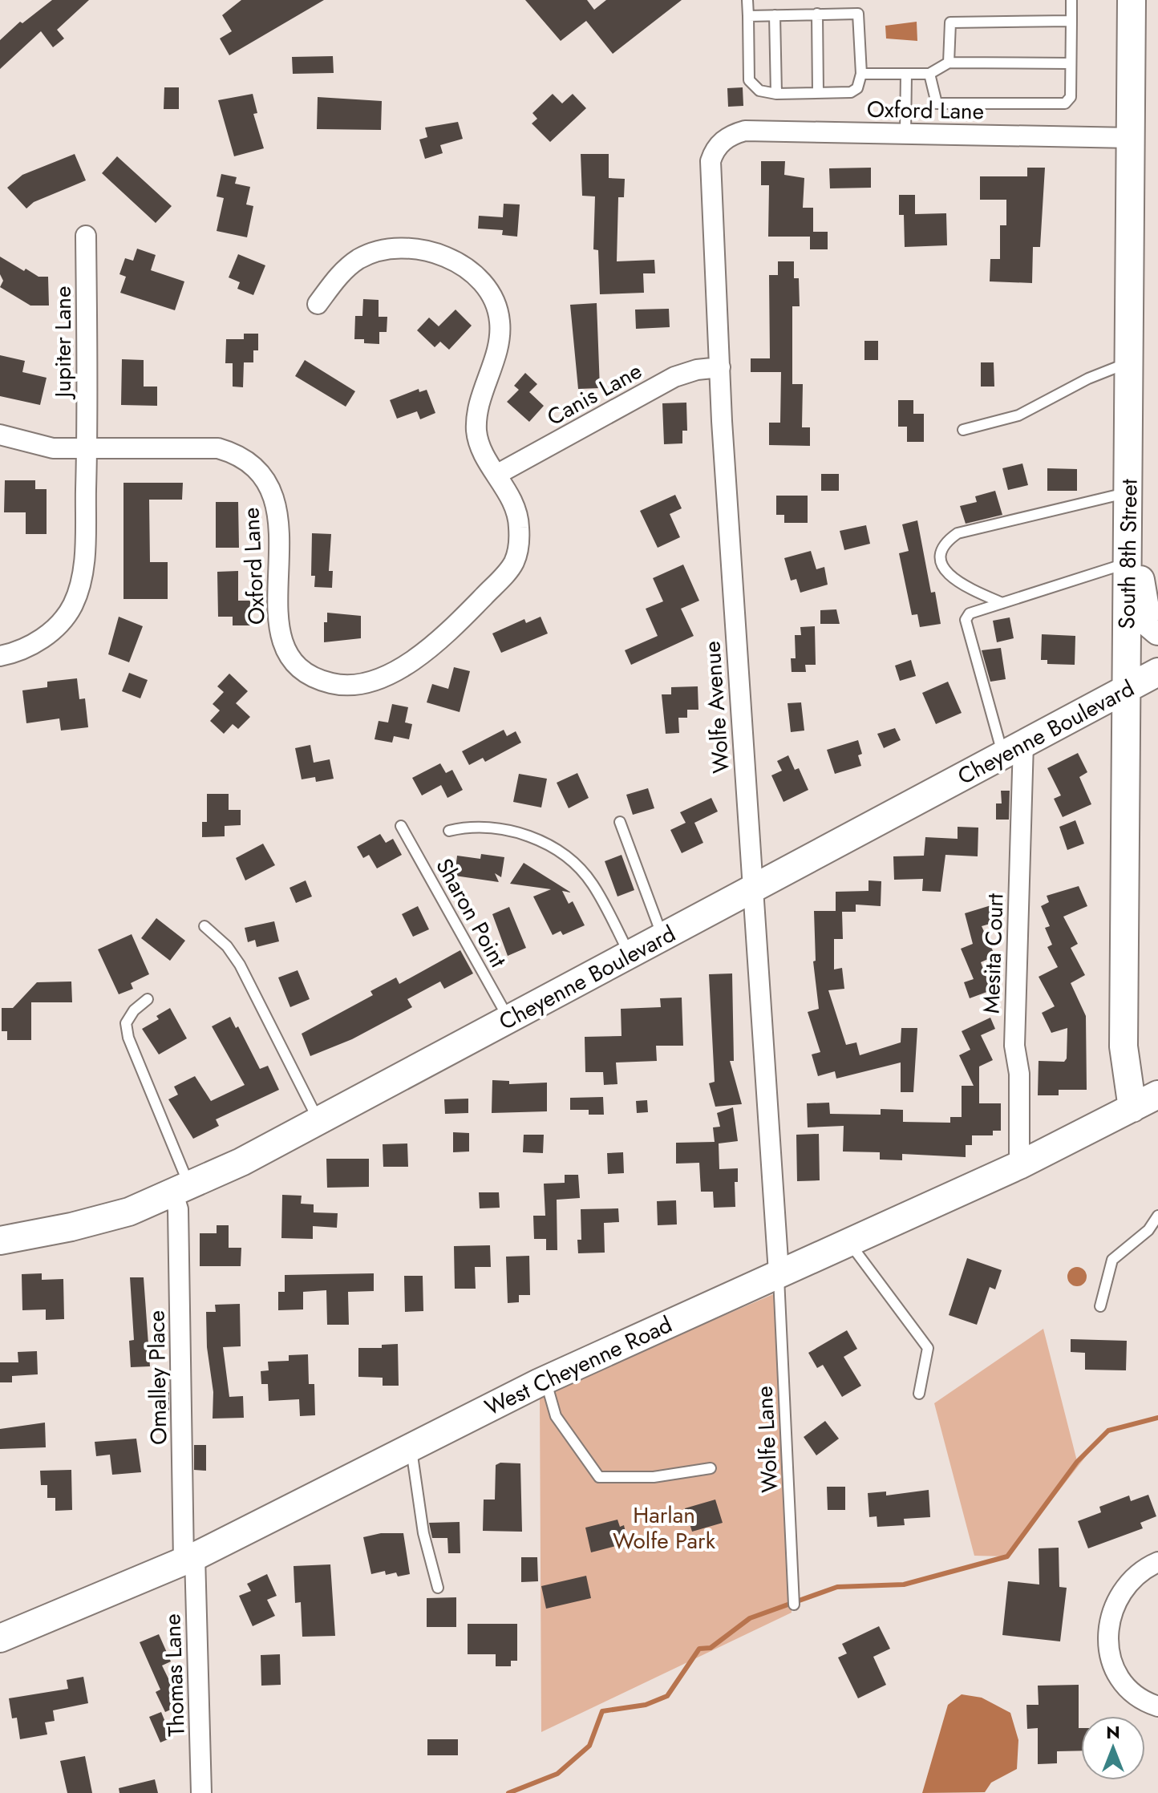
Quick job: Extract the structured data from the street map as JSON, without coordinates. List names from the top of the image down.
{
  "streets": {
    "main road": ["South 8th Street", "Cheyenne Boulevard", "West Cheyenne Road"],
    "street": [
      "Oxford Lane",
      "Jupiter Lane",
      "Canis Lane",
      "Wolfe Avenue",
      "Mesita Court",
      "Omalley Place",
      "Thomas Lane"
    ],
    "lane": ["Sharon Point", "Wolfe Lane"]
  },
  "crossings": [
    ["Oxford Lane", "Jupiter Lane"],
    ["Oxford Lane", "Canis Lane"],
    ["Oxford Lane", "South 8th Street"],
    ["Oxford Lane", "Wolfe Avenue"],
    ["Canis Lane", "Wolfe Avenue"],
    ["South 8th Street", "Cheyenne Boulevard"],
    ["South 8th Street", "West Cheyenne Road"],
    ["Wolfe Avenue", "Cheyenne Boulevard"],
    ["Wolfe Avenue", "West Cheyenne Road"],
    ["Wolfe Avenue", "Wolfe Lane"],
    ["Cheyenne Boulevard", "Sharon Point"],
    ["Cheyenne Boulevard", "Mesita Court"],
    ["Cheyenne Boulevard", "Omalley Place"],
    ["Mesita Court", "West Cheyenne Road"],
    ["West Cheyenne Road", "Omalley Place"],
    ["West Cheyenne Road", "Wolfe Lane"],
    ["West Cheyenne Road", "Thomas Lane"],
    ["Omalley Place", "Thomas Lane"]
  ],
  "parks": ["Harlan Wolfe Park"],
  "north": "top"
}
